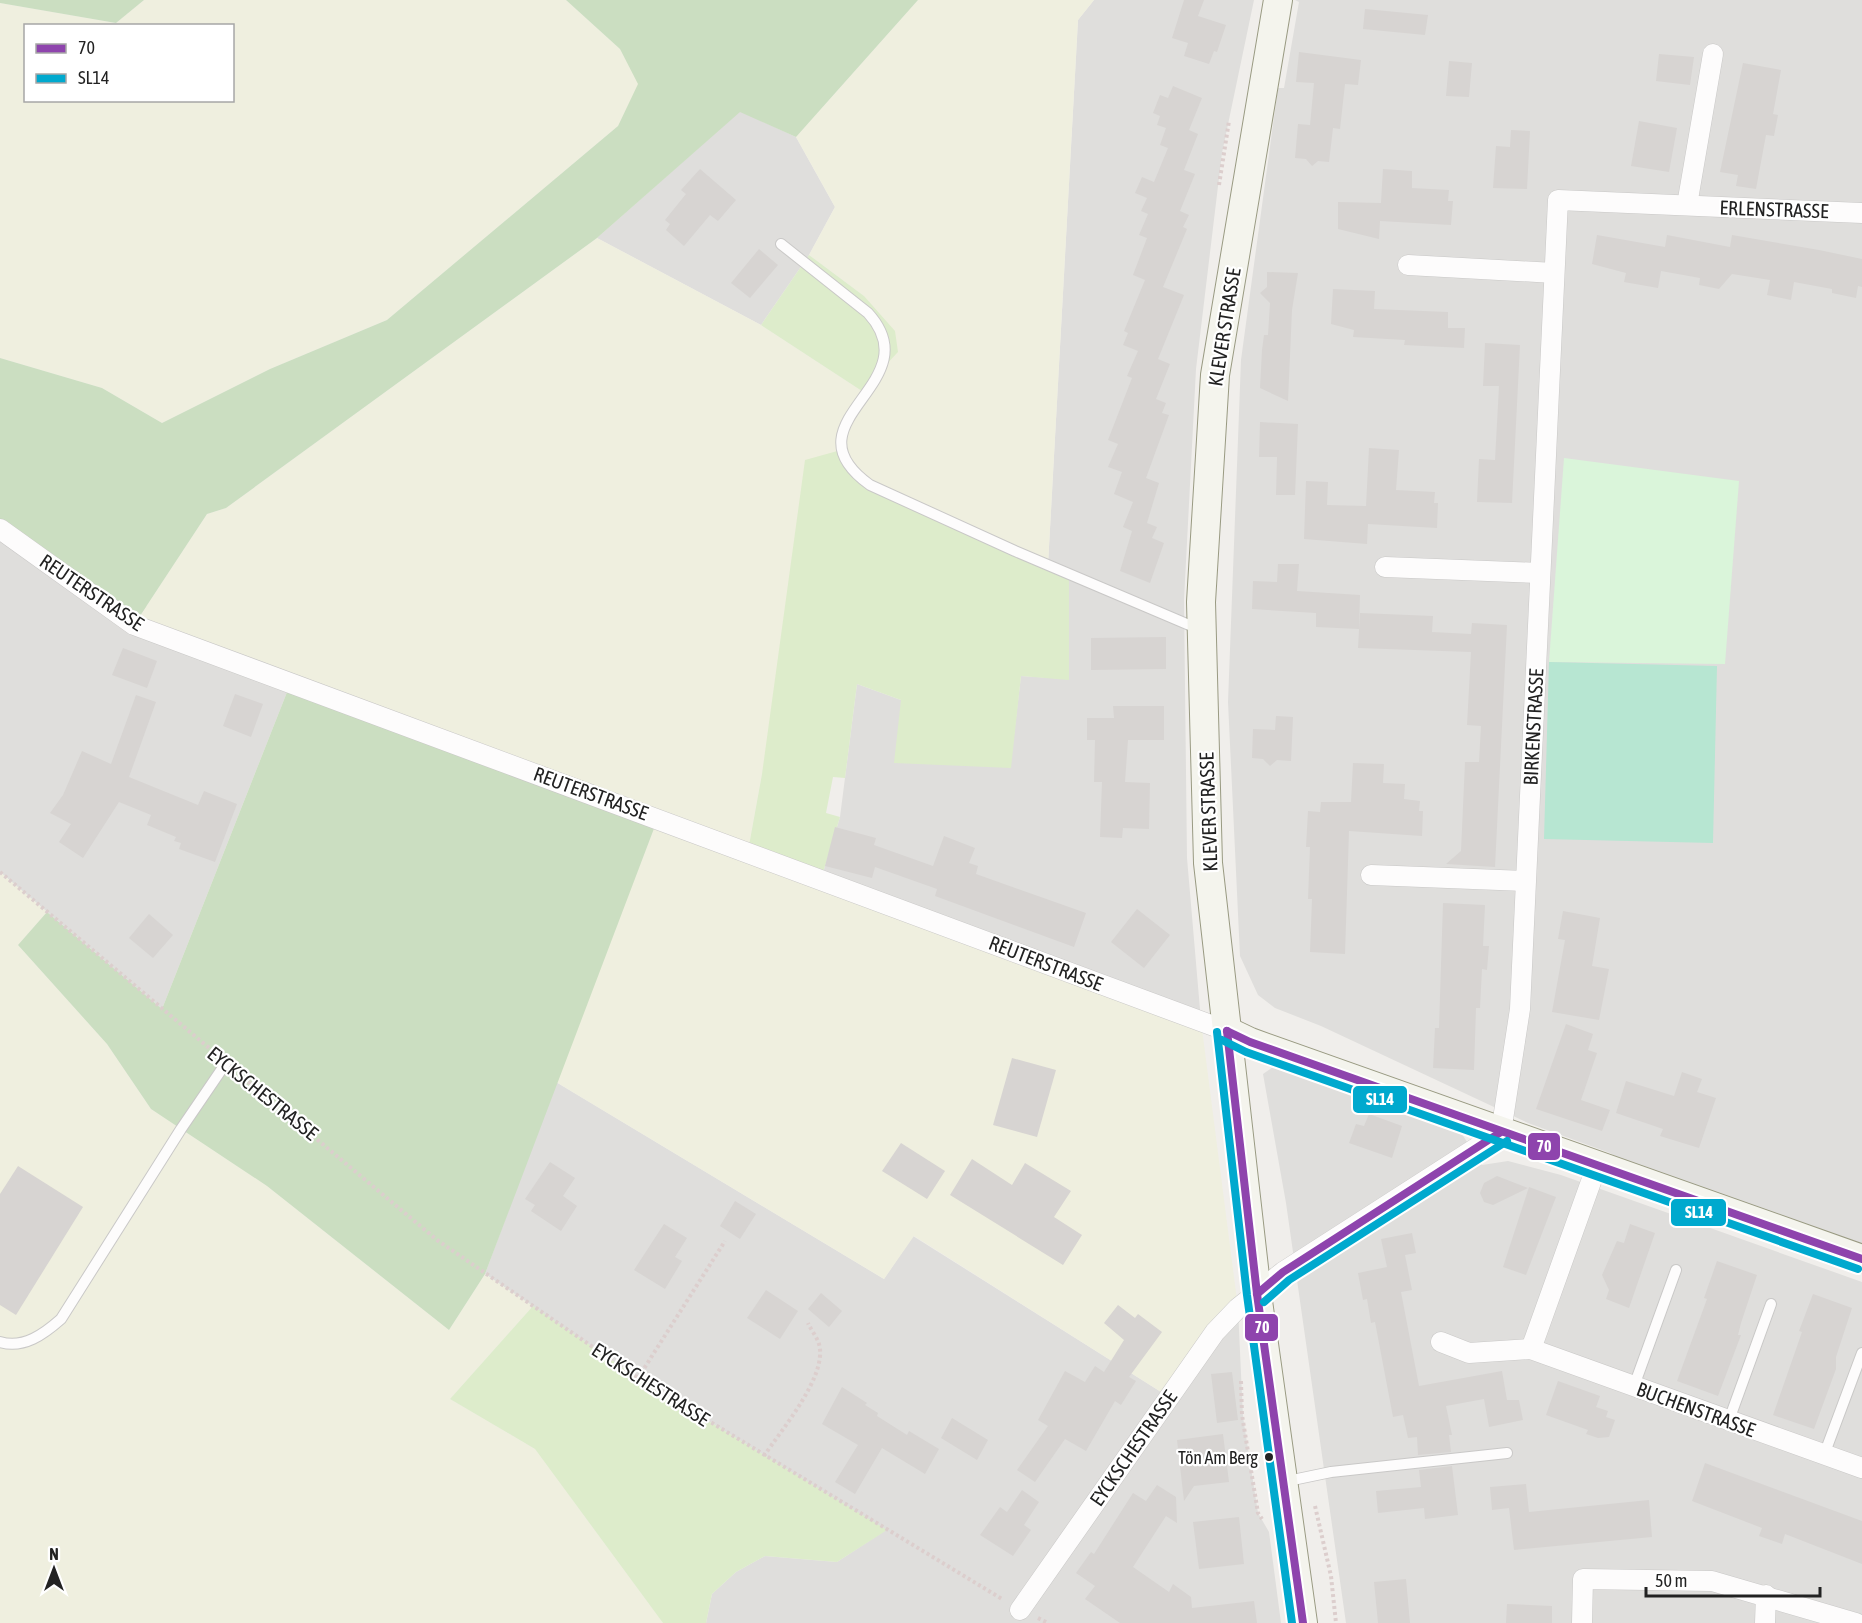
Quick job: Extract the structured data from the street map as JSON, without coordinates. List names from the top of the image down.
{
  "streets": {
    "street": [
      "ERLENSTRASSE",
      "KLEVER STRASSE",
      "REUTERSTRASSE",
      "BIRKENSTRASSE",
      "EYCKSCHESTRASSE",
      "BUCHENSTRASSE"
    ]
  },
  "crossings": [
    ["ERLENSTRASSE", "BIRKENSTRASSE"],
    ["KLEVER STRASSE", "REUTERSTRASSE"],
    ["KLEVER STRASSE", "EYCKSCHESTRASSE"]
  ],
  "places": ["Tön Am Berg"],
  "lines": ["transit line 70", "transit line SL14"],
  "legend": ["70", "SL14"],
  "scale_bar": "50 m",
  "north": "top"
}
